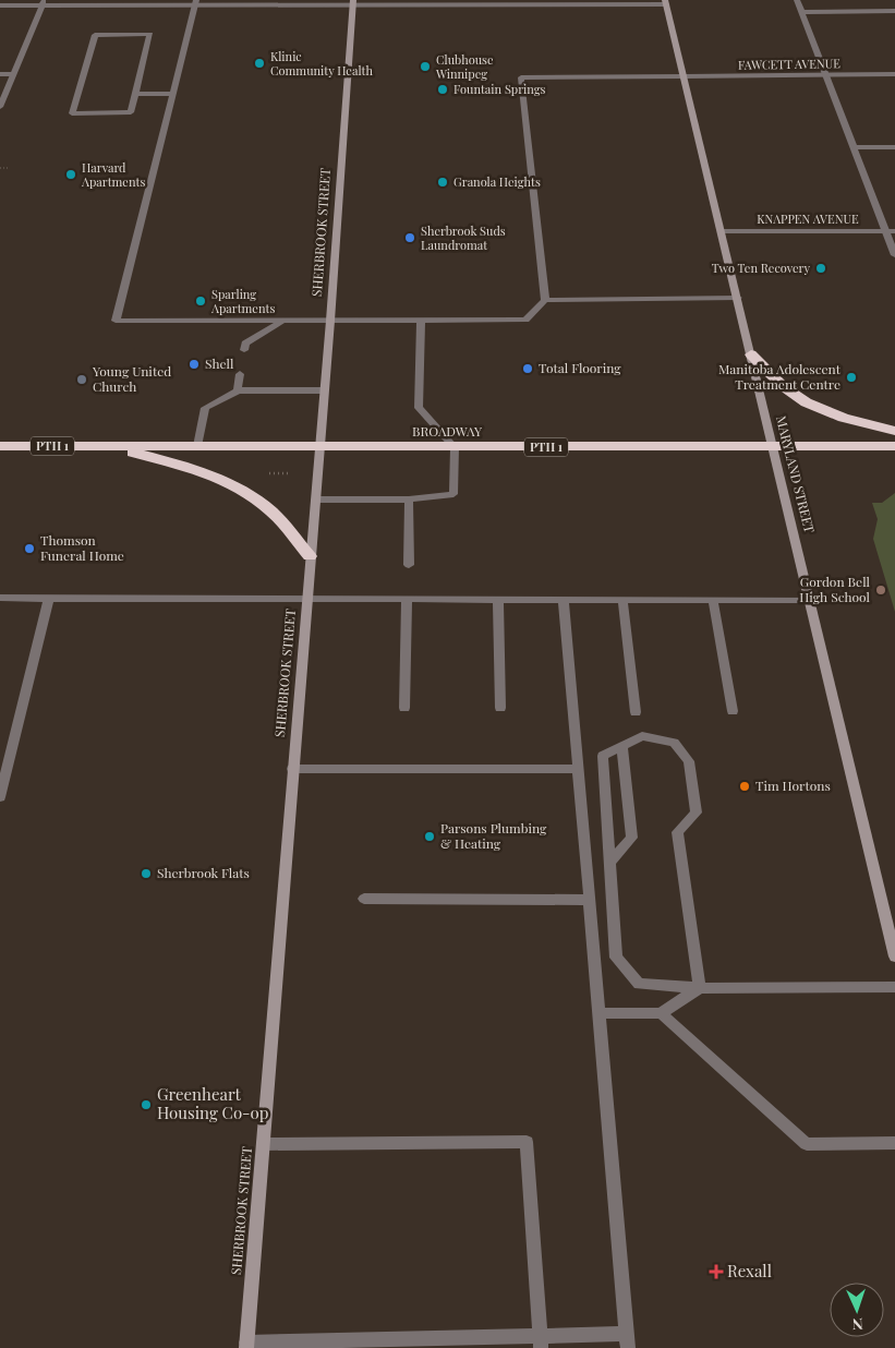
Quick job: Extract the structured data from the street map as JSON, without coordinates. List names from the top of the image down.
{
  "streets": {
    "highway": ["BROADWAY", "PTH 1"],
    "main road": ["SHERBROOK STREET", "MARYLAND STREET"],
    "street": ["FAWCETT AVENUE", "KNAPPEN AVENUE"]
  },
  "crossings": [
    ["FAWCETT AVENUE", "MARYLAND STREET"],
    ["KNAPPEN AVENUE", "MARYLAND STREET"],
    ["SHERBROOK STREET", "BROADWAY"],
    ["BROADWAY", "MARYLAND STREET"]
  ],
  "places": {
    "other": [
      "Klinic Community Health",
      "Clubhouse Winnipeg",
      "Fountain Springs",
      "Harvard Apartments",
      "Granola Heights",
      "Sherbrook Suds Laundromat",
      "Two Ten Recovery",
      "Sparling Apartments",
      "Shell",
      "Total Flooring",
      "Manitoba Adolescent Treatment Centre",
      "Young United Church",
      "Thomson Funeral Home",
      "Gordon Bell High School",
      "Tim Hortons",
      "Parsons Plumbing & Heating",
      "Sherbrook Flats",
      "Greenheart Housing Co-op"
    ],
    "health": ["Rexall"]
  },
  "north": "bottom"
}
